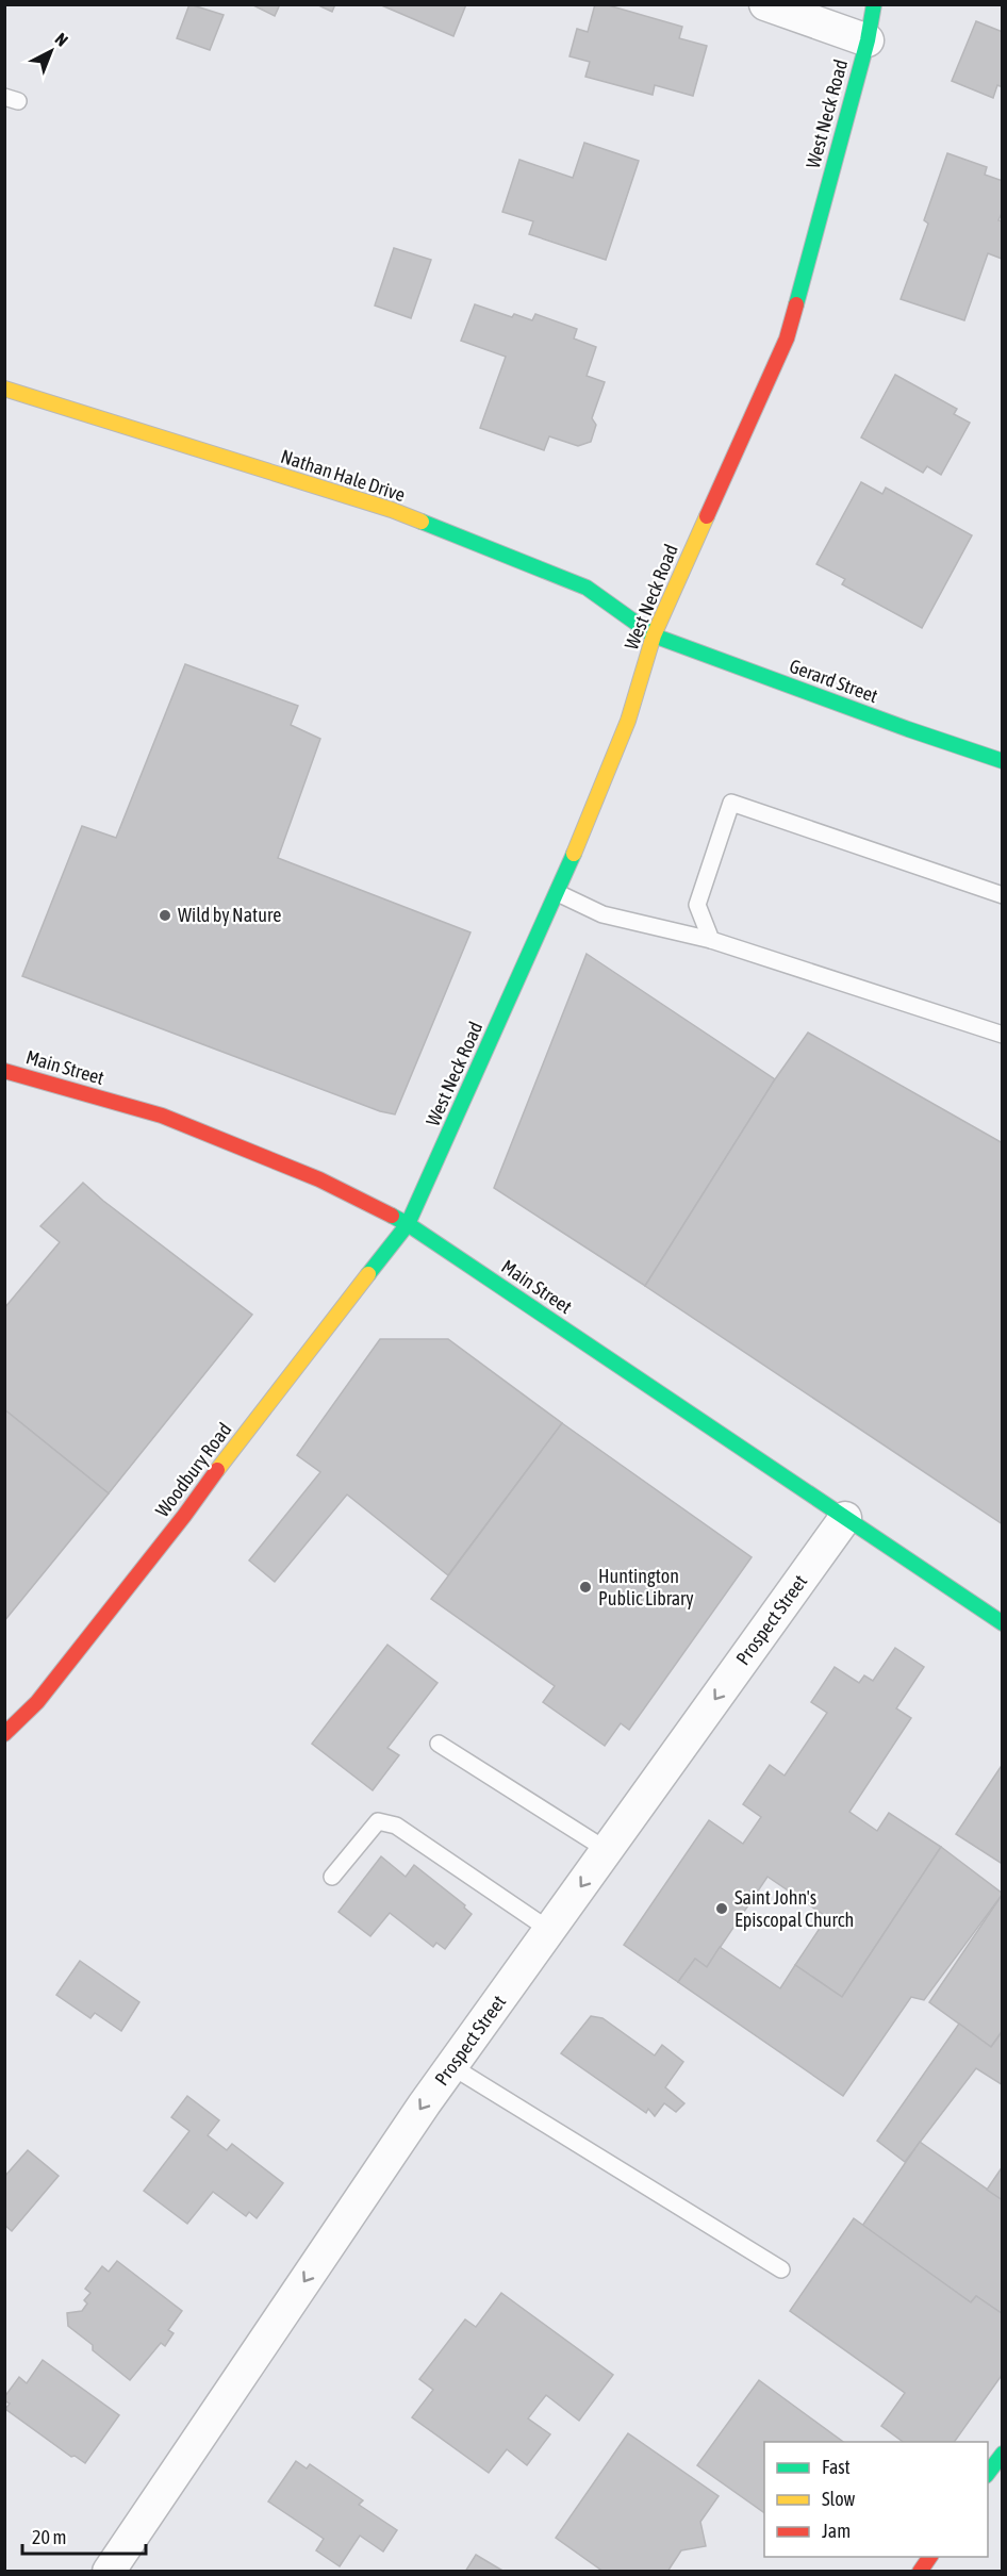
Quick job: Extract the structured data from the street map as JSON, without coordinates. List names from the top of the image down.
{
  "streets": {
    "street": [
      "West Neck Road",
      "Nathan Hale Drive",
      "Gerard Street",
      "Main Street",
      "Woodbury Road",
      "Prospect Street"
    ]
  },
  "crossings": [
    ["West Neck Road", "Nathan Hale Drive"],
    ["West Neck Road", "Gerard Street"],
    ["West Neck Road", "Main Street"],
    ["West Neck Road", "Woodbury Road"],
    ["Nathan Hale Drive", "Gerard Street"],
    ["Main Street", "Woodbury Road"],
    ["Main Street", "Prospect Street"]
  ],
  "one_way": ["Prospect Street"],
  "places": ["Wild by Nature", "Huntington Public Library", "Saint John's Episcopal Church"],
  "legend": ["Fast", "Slow", "Jam"],
  "scale_bar": "20 m",
  "north": "top right"
}
